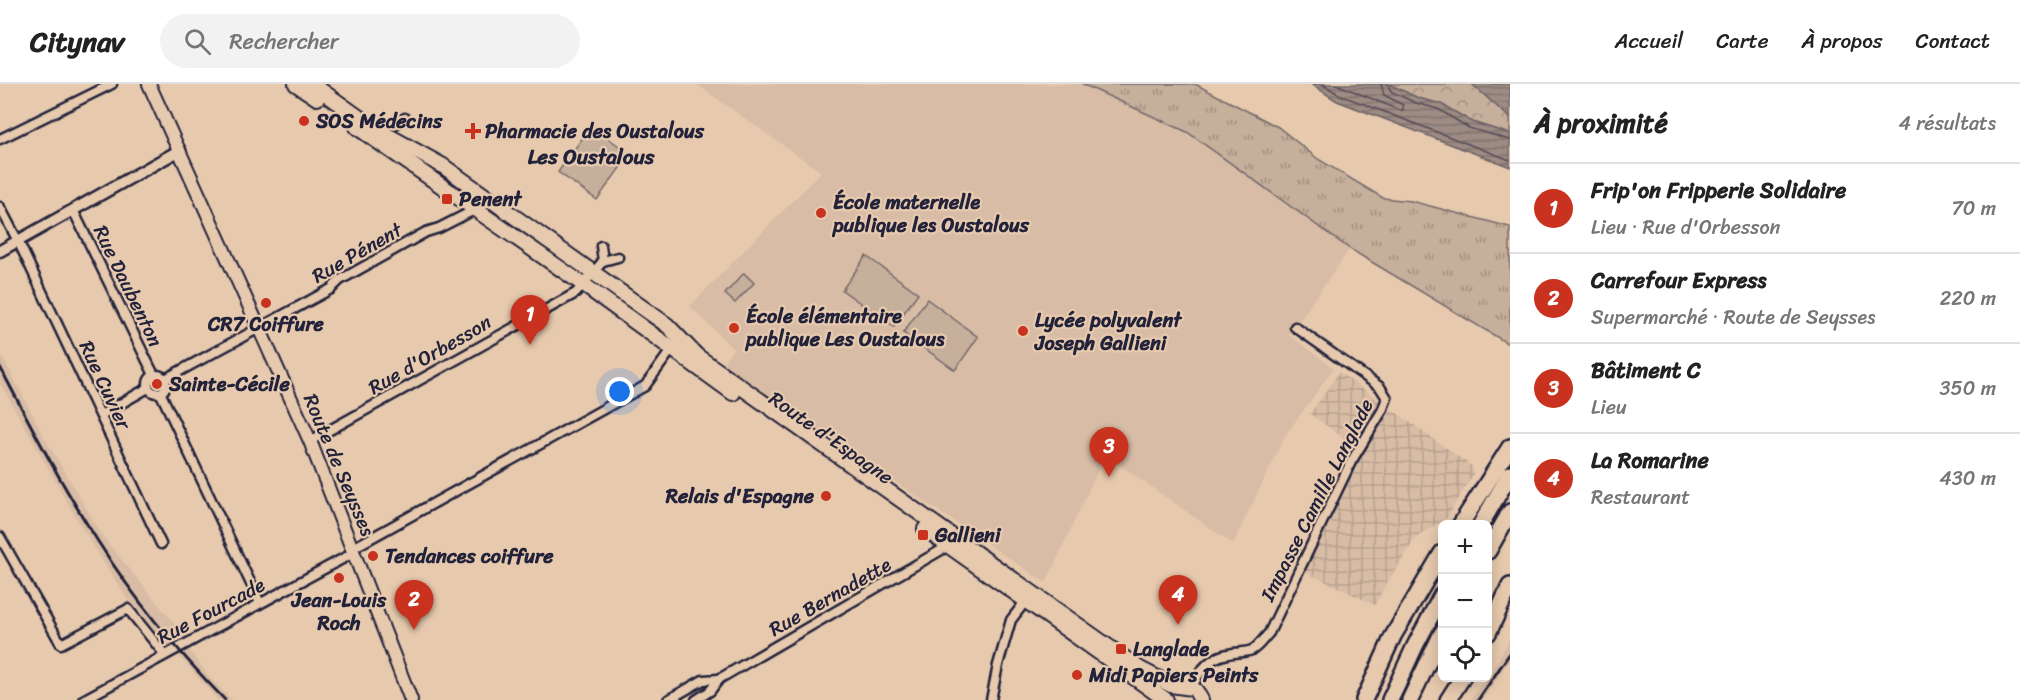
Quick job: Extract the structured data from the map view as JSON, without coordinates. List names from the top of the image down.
{
  "streets": {
    "main road": ["Route d'Espagne", "Route de Seysses"],
    "street": [
      "Rue Pénent",
      "Rue Daubenton",
      "Rue d'Orbesson",
      "Rue Cuvier",
      "Impasse Camille Langlade",
      "Rue Bernadette",
      "Rue Fourcade"
    ]
  },
  "crossings": [
    ["Rue Pénent", "Rue Daubenton"],
    ["Rue Pénent", "Route d'Espagne"],
    ["Rue Pénent", "Route de Seysses"],
    ["Rue d'Orbesson", "Route d'Espagne"],
    ["Rue d'Orbesson", "Route de Seysses"],
    ["Route d'Espagne", "Impasse Camille Langlade"],
    ["Route d'Espagne", "Rue Bernadette"],
    ["Route d'Espagne", "Rue Fourcade"],
    ["Route de Seysses", "Rue Fourcade"]
  ],
  "districts": ["Les Oustalous"],
  "places": {
    "other": [
      "SOS Médecins",
      "École maternelle publique les Oustalous",
      "CR7 Coiffure",
      "École élémentaire publique Les Oustalous",
      "Lycée polyvalent Joseph Gallieni",
      "Sainte-Cécile",
      "Relais d'Espagne",
      "Tendances coiffure",
      "Jean-Louis Roch",
      "Midi Papiers Peints"
    ],
    "health": ["Pharmacie des Oustalous"],
    "transit": ["Penent", "Gallieni", "Langlade"]
  },
  "page": {
    "header": "Citynav",
    "search": "Rechercher",
    "nav": [
      "Accueil",
      "Carte",
      "À propos",
      "Contact"
    ],
    "heading": ["À proximité", "4 résultats"],
    "list": [
      {
        "mark": "1",
        "name": "Frip'on Fripperie Solidaire",
        "note": "Lieu · Rue d'Orbesson",
        "value": "70 m"
      },
      {
        "mark": "2",
        "name": "Carrefour Express",
        "note": "Supermarché · Route de Seysses",
        "value": "220 m"
      },
      {
        "mark": "3",
        "name": "Bâtiment C",
        "note": "Lieu",
        "value": "350 m"
      },
      {
        "mark": "4",
        "name": "La Romarine",
        "note": "Restaurant",
        "value": "430 m"
      }
    ],
    "pins": [
      "1",
      "3",
      "4",
      "2"
    ],
    "map_buttons": ["+", "−"]
  }
}
